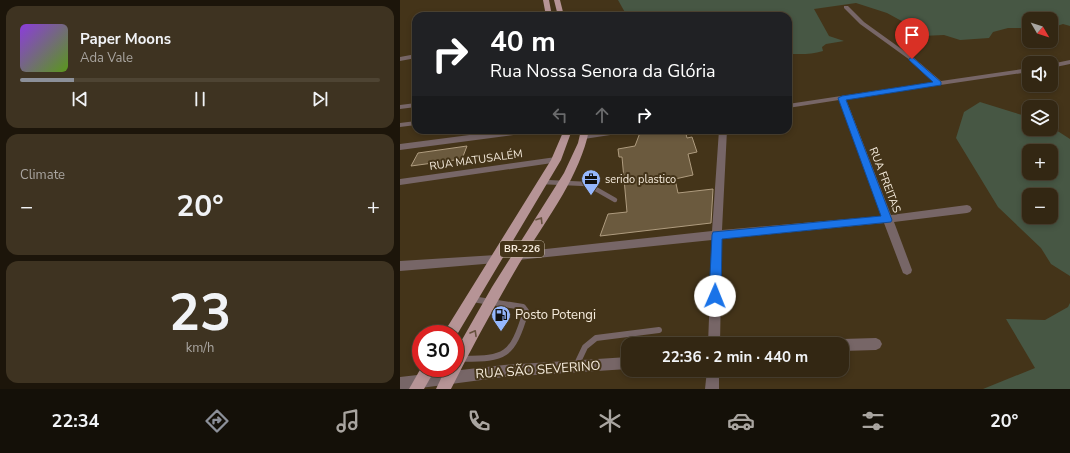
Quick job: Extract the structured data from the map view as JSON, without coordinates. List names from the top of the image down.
{
  "streets": {
    "main road": ["BR-226"],
    "street": ["RUA MATUSALÉM", "RUA FREITAS", "RUA SÃO SEVERINO"]
  },
  "crossings": [
    ["RUA MATUSALÉM", "BR-226"]
  ],
  "places": {
    "office": ["serido plastico"],
    "fuel station": ["Posto Potengi"]
  },
  "north": "bottom right",
  "page": {
    "map_buttons": ["+", "−"],
    "turn": ["40 m", "Rua Nossa Senora da Glória"],
    "song": ["Paper Moons", "Ada Vale"],
    "tile": [
      "Climate",
      ["23", "km/h"]
    ],
    "heat": ["−", "20°", "+"],
    "limit": "30",
    "trip": "22:36 · 2 min · 440 m",
    "tabs": ["22:34", "20°"]
  }
}
